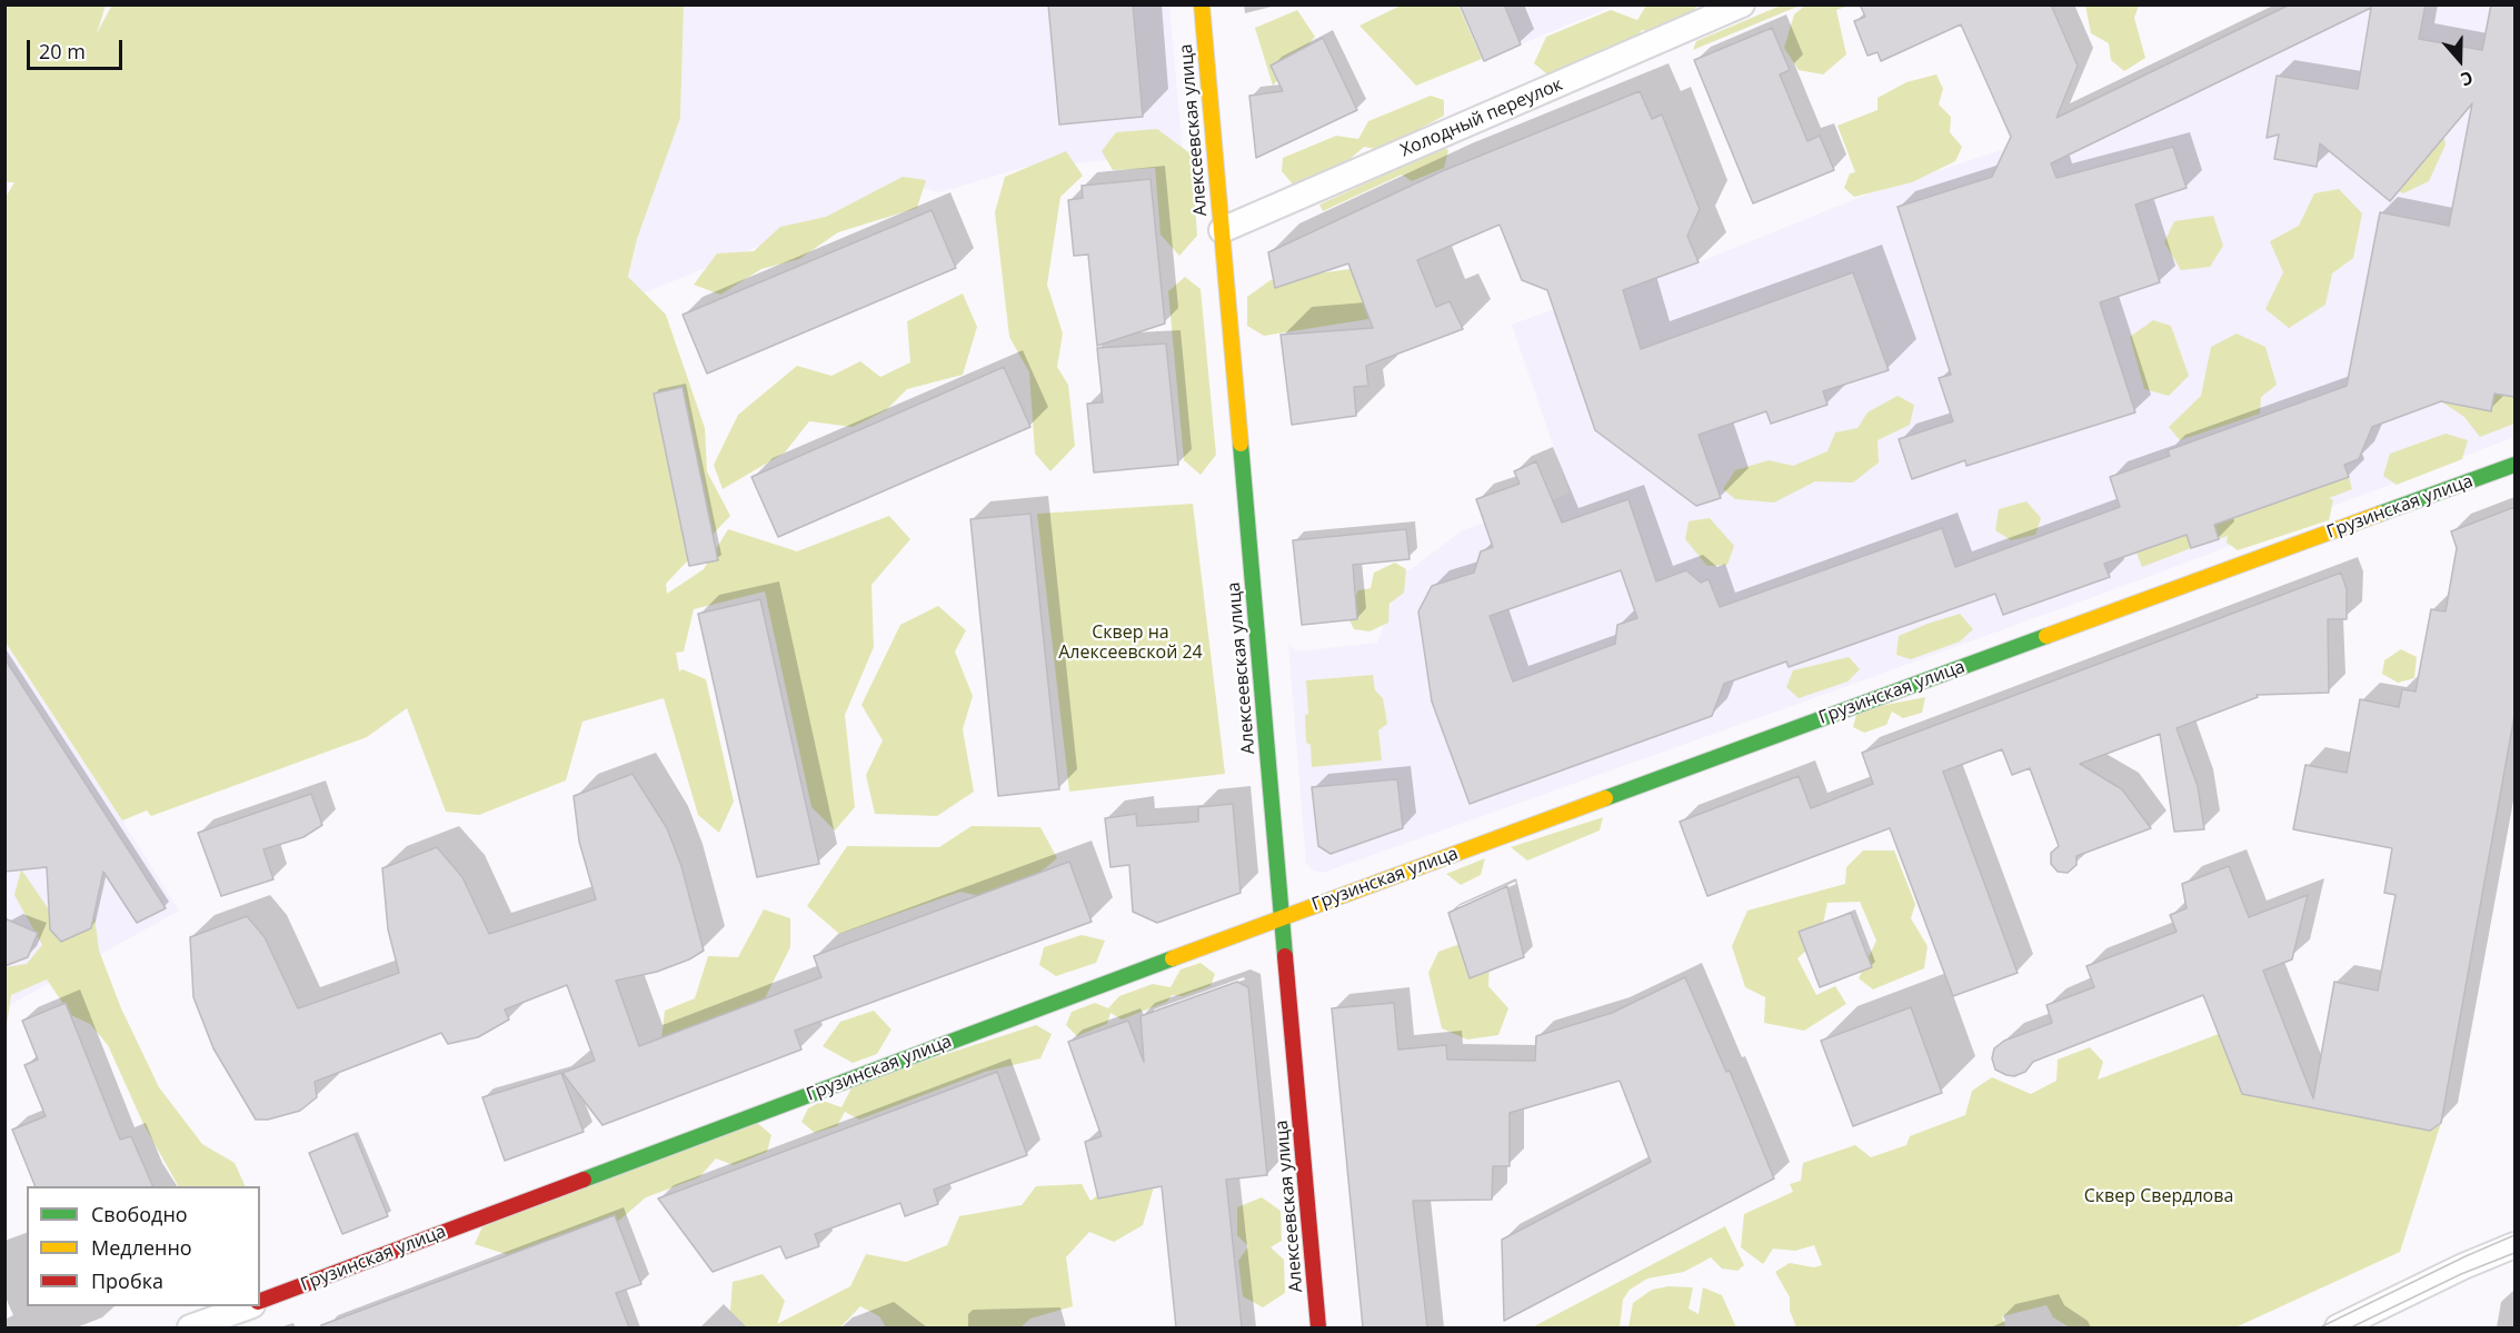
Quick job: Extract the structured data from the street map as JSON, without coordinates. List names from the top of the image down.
{
  "streets": {
    "street": ["Холодный переулок", "Алексеевская улица", "Грузинская улица"]
  },
  "crossings": [
    ["Холодный переулок", "Алексеевская улица"],
    ["Алексеевская улица", "Грузинская улица"]
  ],
  "parks": ["Сквер на Алексеевской 24", "Сквер Свердлова"],
  "legend": ["Свободно", "Медленно", "Пробка"],
  "scale_bar": "20 m",
  "north": "bottom"
}
